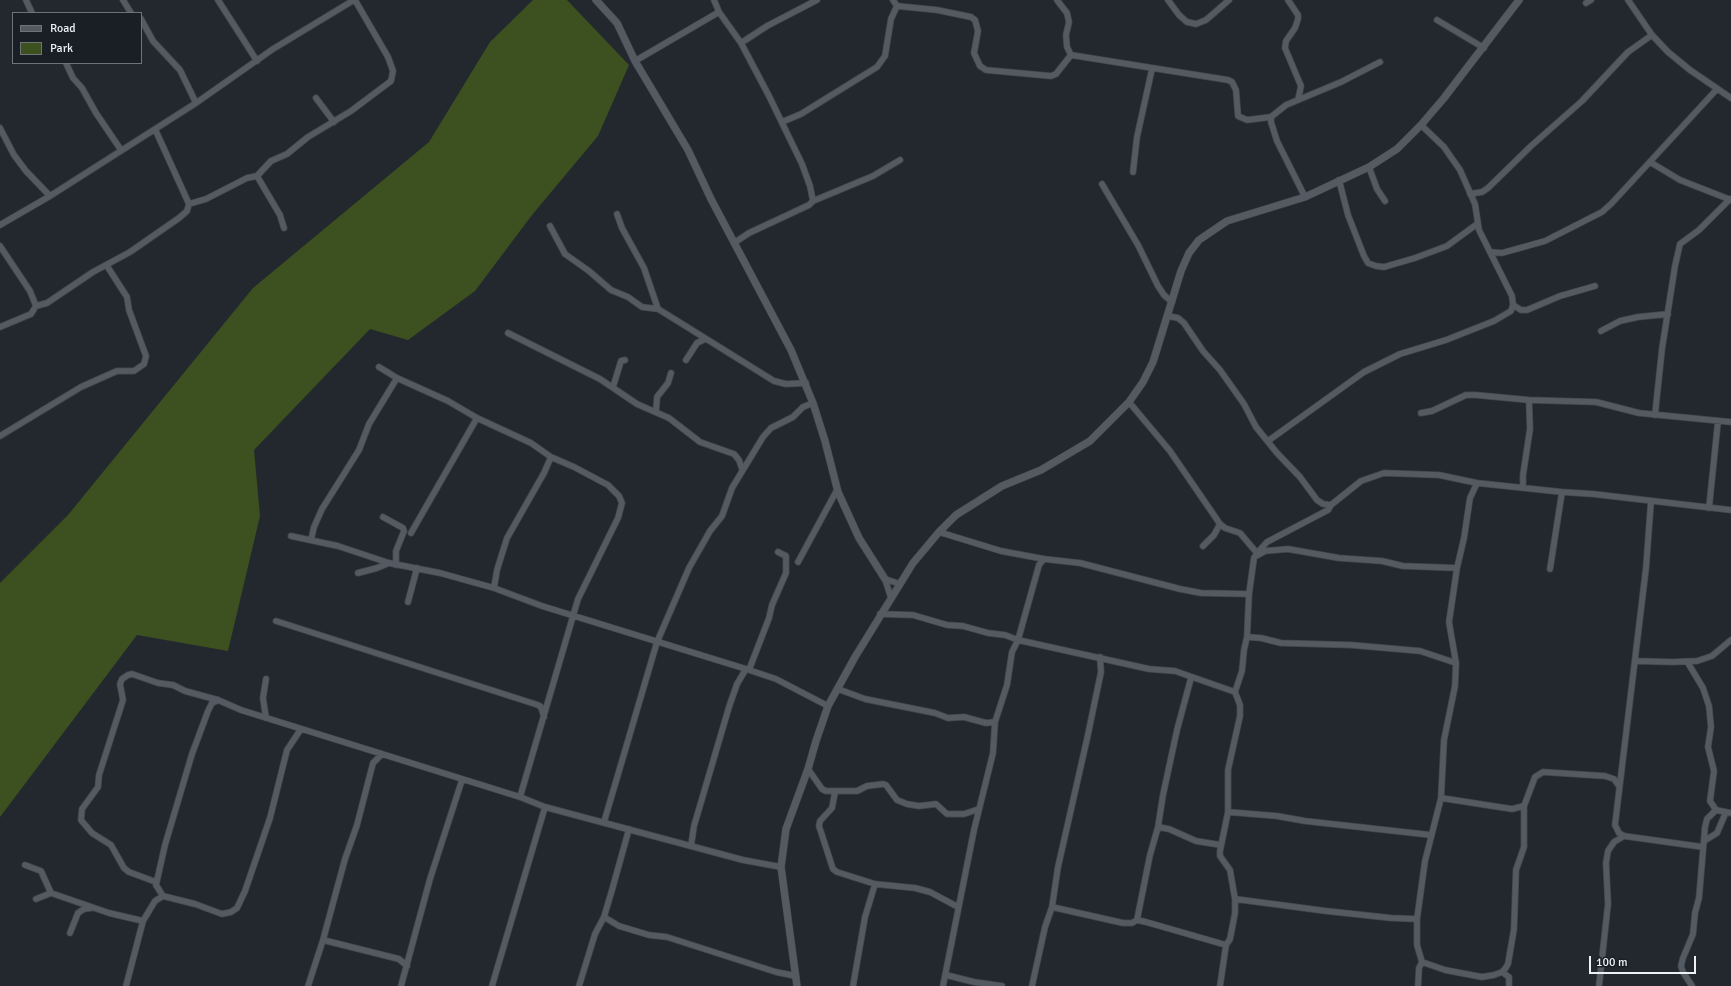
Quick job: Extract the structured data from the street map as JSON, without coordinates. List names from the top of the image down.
{
  "legend": ["Road", "Park"],
  "scale_bar": "100 m"
}
